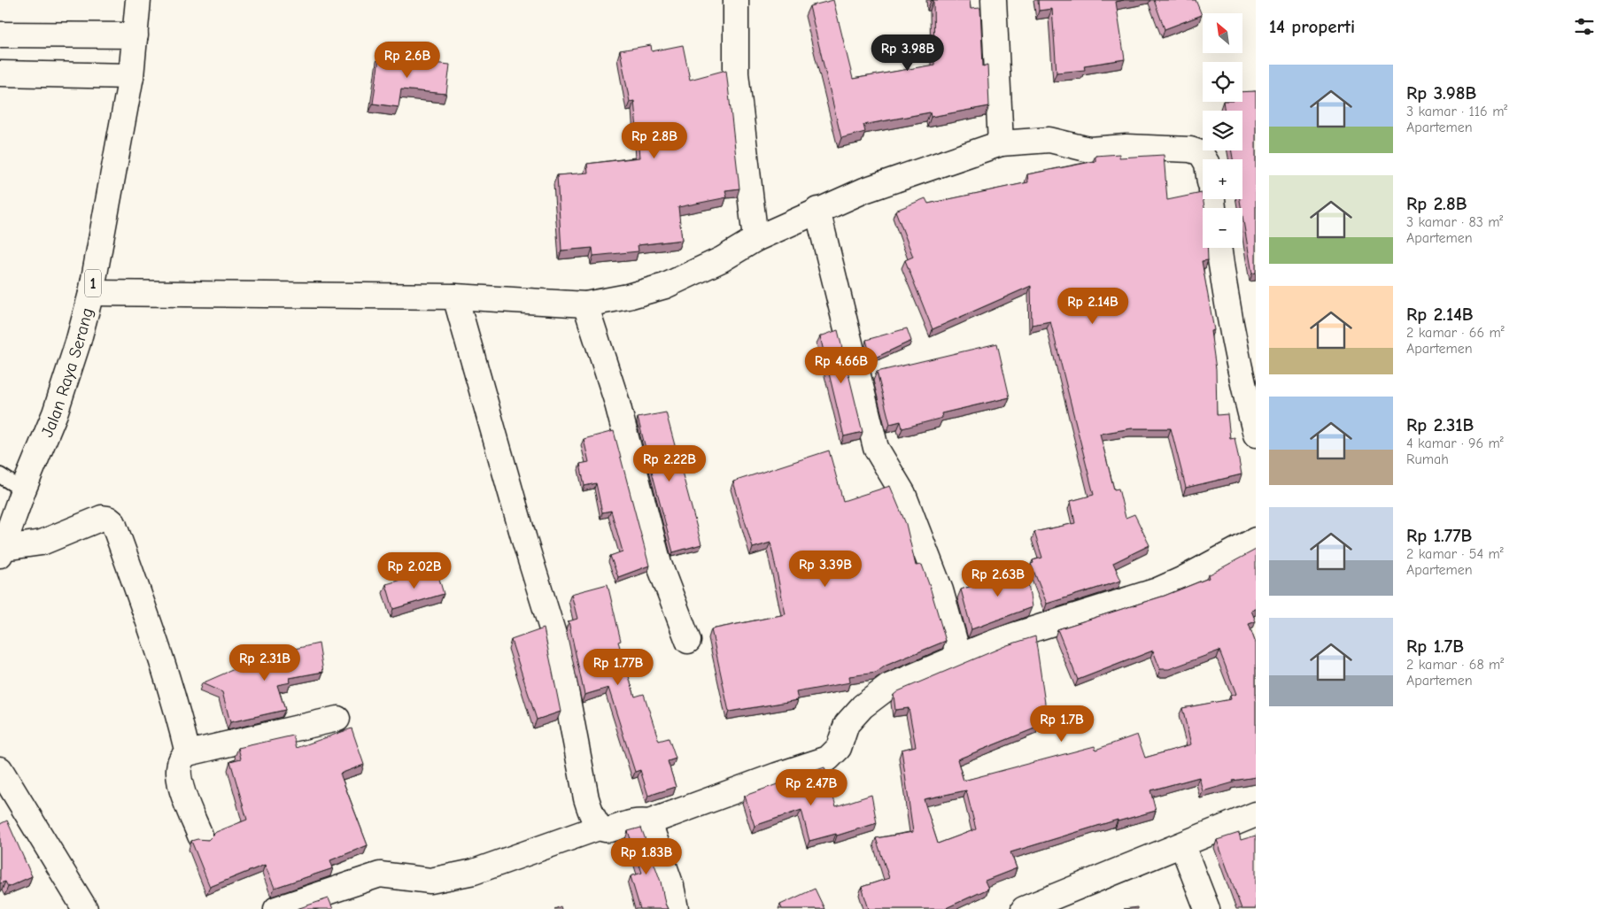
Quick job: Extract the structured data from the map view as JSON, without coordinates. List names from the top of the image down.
{
  "streets": {
    "main road": ["1", "Jalan Raya Serang"]
  },
  "north": "top left",
  "page": {
    "heading": "14 properti",
    "map_buttons": ["+", "−"],
    "price": [
      "Rp 3.98B",
      "Rp 2.6B",
      "Rp 2.8B",
      "Rp 2.14B",
      "Rp 4.66B",
      "Rp 2.22B",
      "Rp 3.39B",
      "Rp 2.02B",
      "Rp 2.63B",
      "Rp 2.31B",
      "Rp 1.77B",
      "Rp 1.7B",
      "Rp 2.47B",
      "Rp 1.83B"
    ],
    "list": [
      {
        "name": "Rp 3.98B",
        "note": "3 kamar · 116 m² · Apartemen"
      },
      {
        "name": "Rp 2.8B",
        "note": "3 kamar · 83 m² · Apartemen"
      },
      {
        "name": "Rp 2.14B",
        "note": "2 kamar · 66 m² · Apartemen"
      },
      {
        "name": "Rp 2.31B",
        "note": "4 kamar · 96 m² · Rumah"
      },
      {
        "name": "Rp 1.77B",
        "note": "2 kamar · 54 m² · Apartemen"
      },
      {
        "name": "Rp 1.7B",
        "note": "2 kamar · 68 m² · Apartemen"
      }
    ]
  }
}
